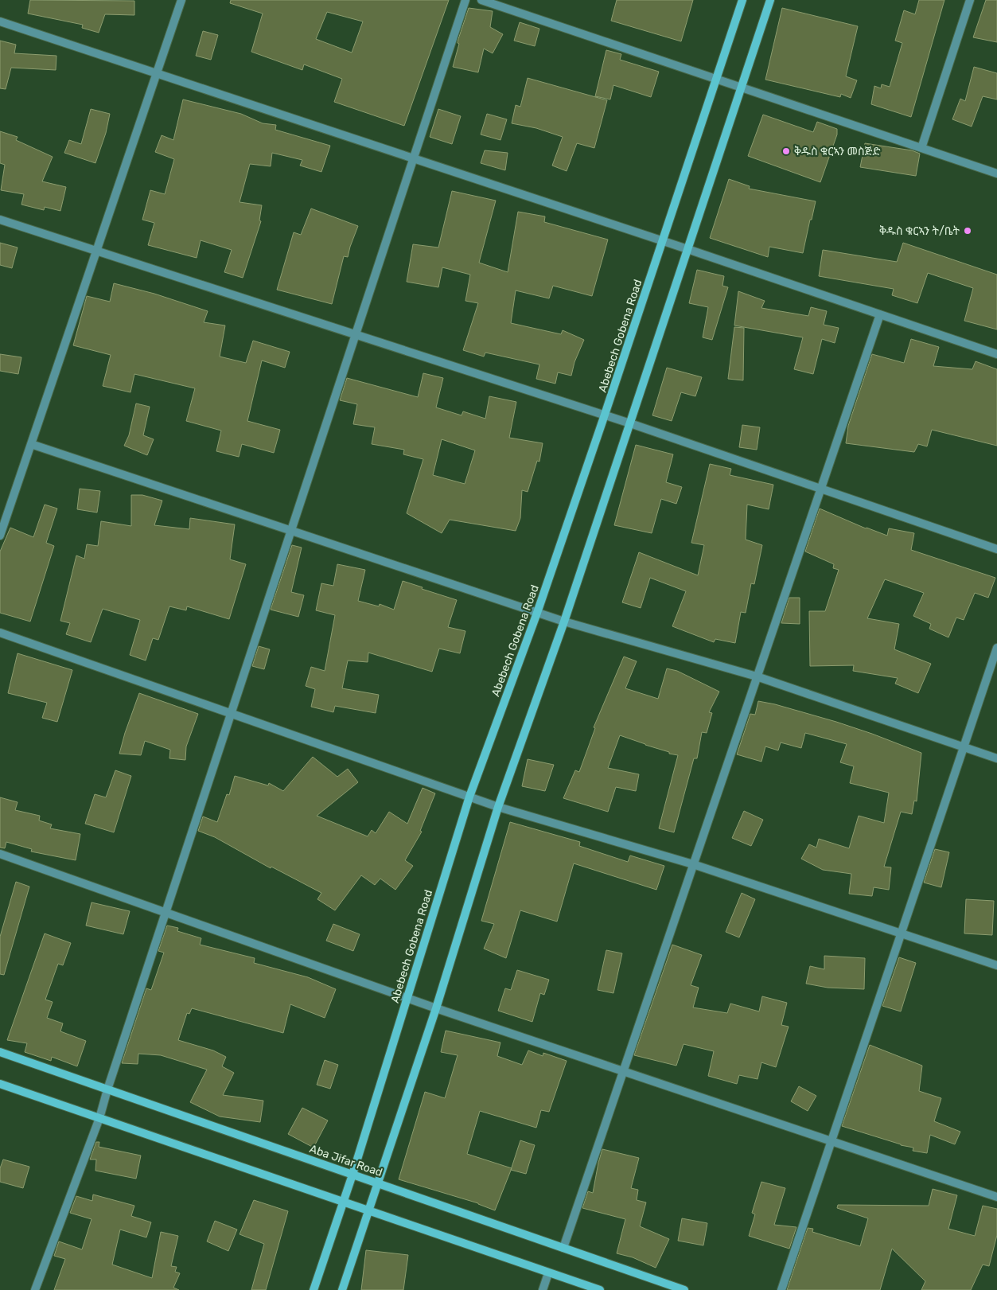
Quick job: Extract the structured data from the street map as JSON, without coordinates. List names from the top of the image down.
{
  "streets": {
    "street": ["Abebech Gobena Road", "Aba Jifar Road"]
  },
  "crossings": [
    ["Abebech Gobena Road", "Aba Jifar Road"]
  ],
  "places": ["ቅዱስ ቁርኣን መስጅድ", "ቅዱስ ቁርኣን ት/ቤት"]
}
